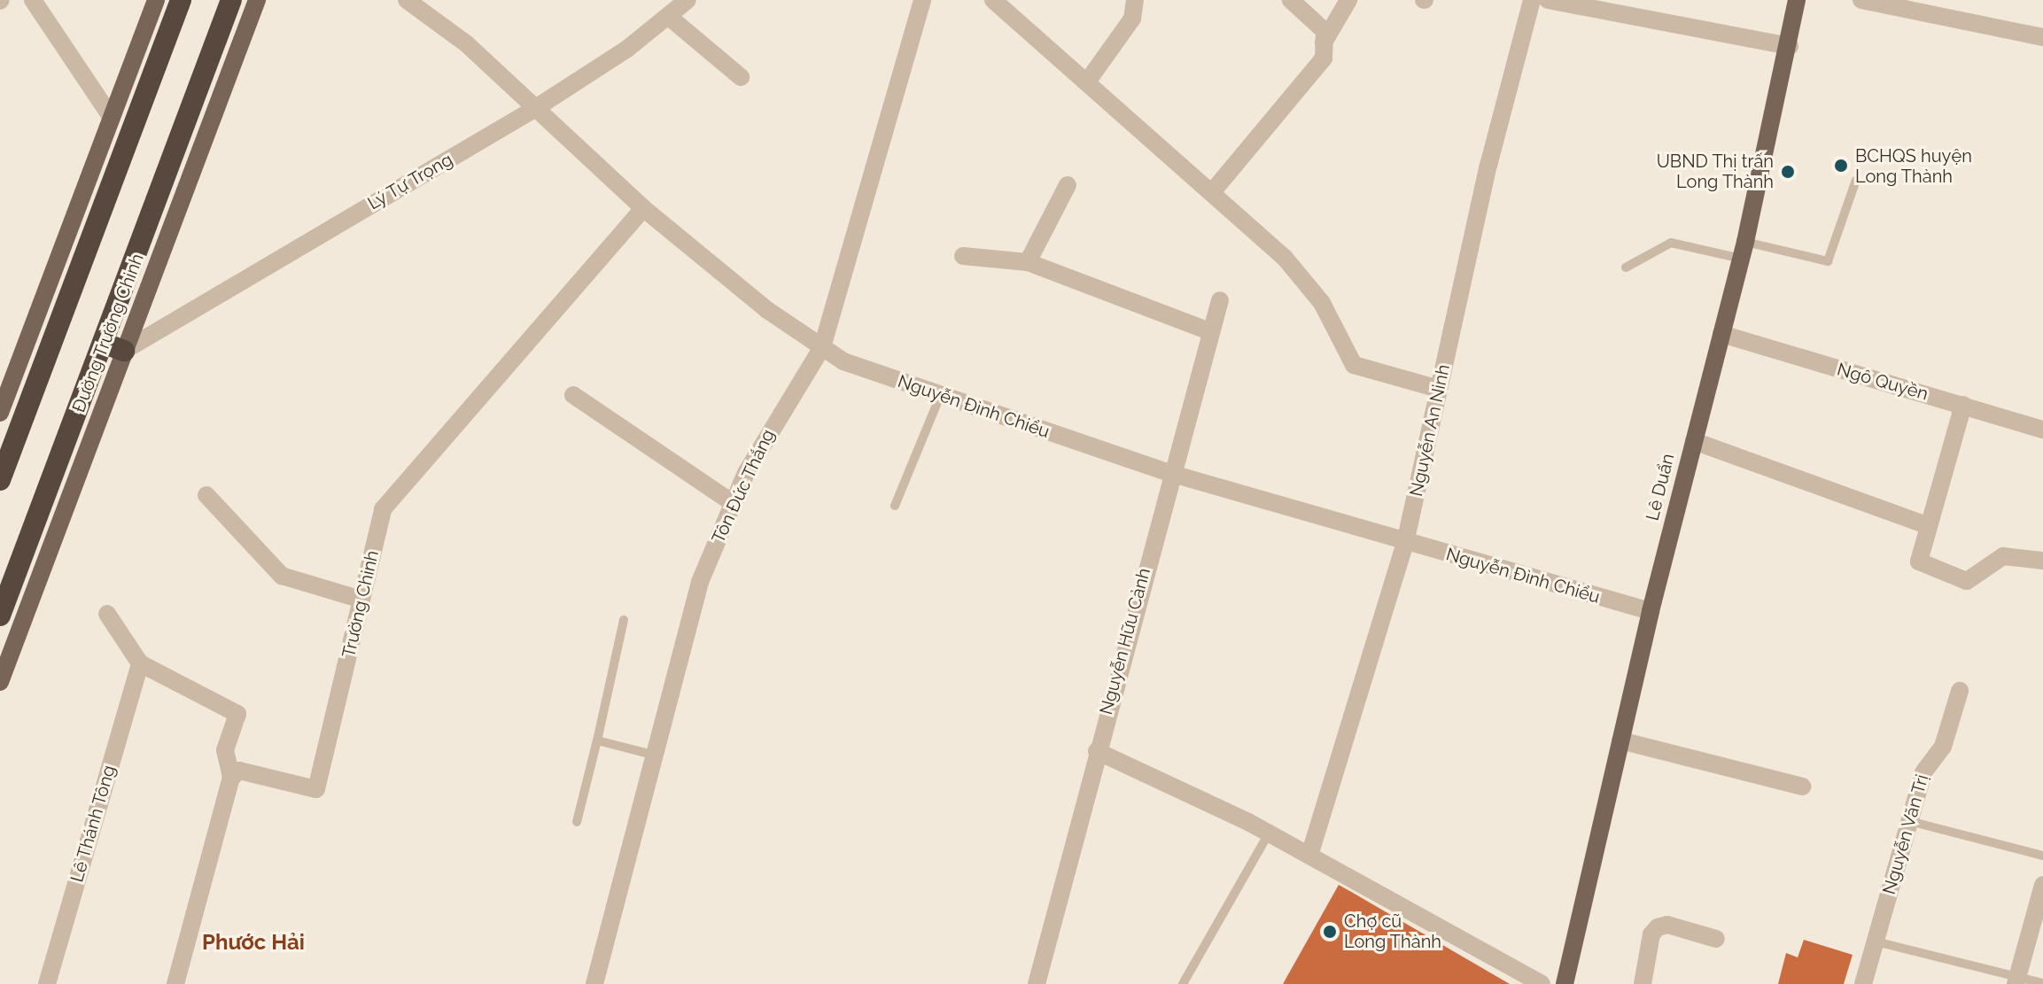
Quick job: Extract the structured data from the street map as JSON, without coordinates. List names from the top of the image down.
{
  "streets": {
    "highway": ["Đường Trường Chinh"],
    "main road": ["Lê Duẩn"],
    "street": [
      "Lý Tự Trọng",
      "Ngô Quyền",
      "Nguyễn Đình Chiểu",
      "Nguyễn An Ninh",
      "Tôn Đức Thắng",
      "Trường Chinh",
      "Nguyễn Hữu Cảnh",
      "Lê Thánh Tông",
      "Nguyễn Văn Trị"
    ]
  },
  "crossings": [
    ["Lý Tự Trọng", "Đường Trường Chinh"],
    ["Lý Tự Trọng", "Nguyễn Đình Chiểu"],
    ["Ngô Quyền", "Lê Duẩn"],
    ["Nguyễn Đình Chiểu", "Nguyễn An Ninh"],
    ["Nguyễn Đình Chiểu", "Tôn Đức Thắng"],
    ["Nguyễn Đình Chiểu", "Lê Duẩn"],
    ["Nguyễn Đình Chiểu", "Trường Chinh"],
    ["Nguyễn Đình Chiểu", "Nguyễn Hữu Cảnh"]
  ],
  "districts": ["Phước Hải"],
  "places": ["BCHQS huyện Long Thành", "UBND Thị trấn Long Thành", "Chợ cũ Long Thành"]
}
